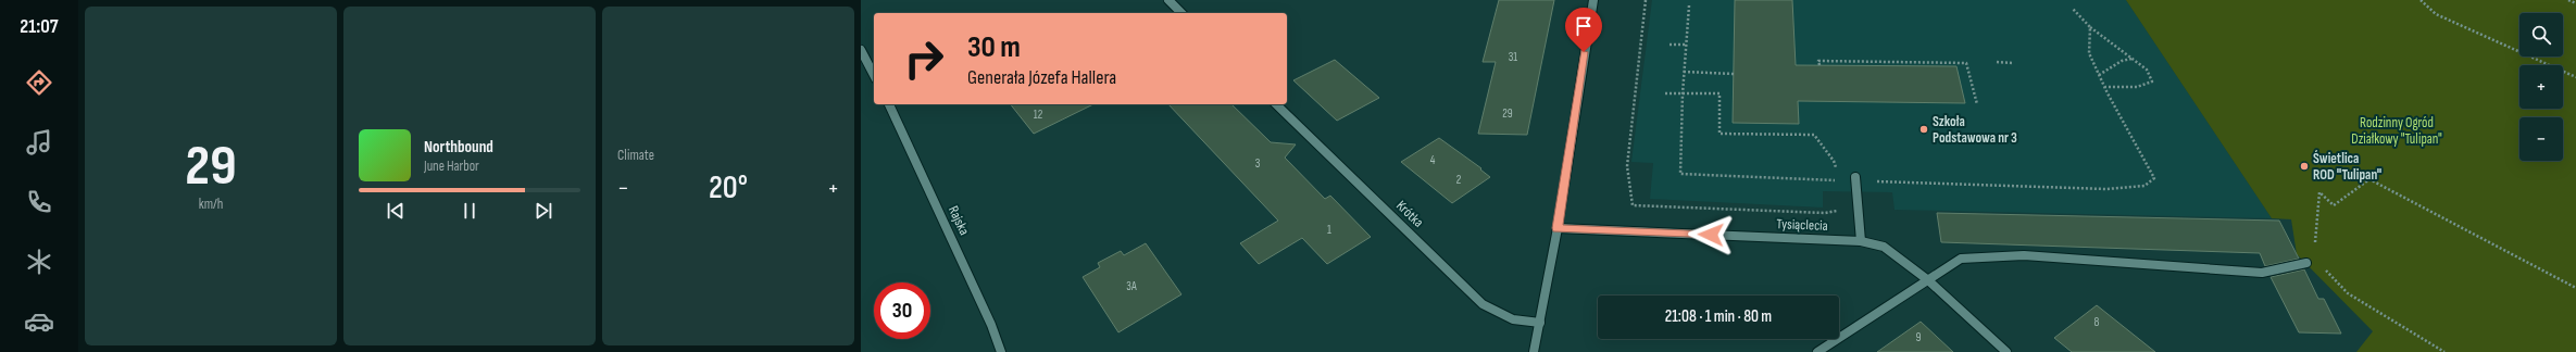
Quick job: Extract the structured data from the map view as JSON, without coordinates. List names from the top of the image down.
{
  "streets": {
    "street": ["Krótka", "Rajska", "Tysiąclecia"]
  },
  "parks": ["Rodzinny Ogród Działkowy \"Tulipan\""],
  "places": ["Szkoła Podstawowa nr 3", "Świetlica ROD \"Tulipan\""],
  "house_numbers": [
    "31",
    "29",
    "12",
    "4",
    "3",
    "2",
    "1",
    "3A",
    "8",
    "9"
  ],
  "page": {
    "tabs": "21:07",
    "tile": [
      ["29", "km/h"],
      "Climate"
    ],
    "map_buttons": ["+", "−"],
    "turn": ["30 m", "Generała Józefa Hallera"],
    "song": ["Northbound", "June Harbor"],
    "heat": ["−", "20°", "+"],
    "limit": "30",
    "trip": "21:08 · 1 min · 80 m"
  }
}
